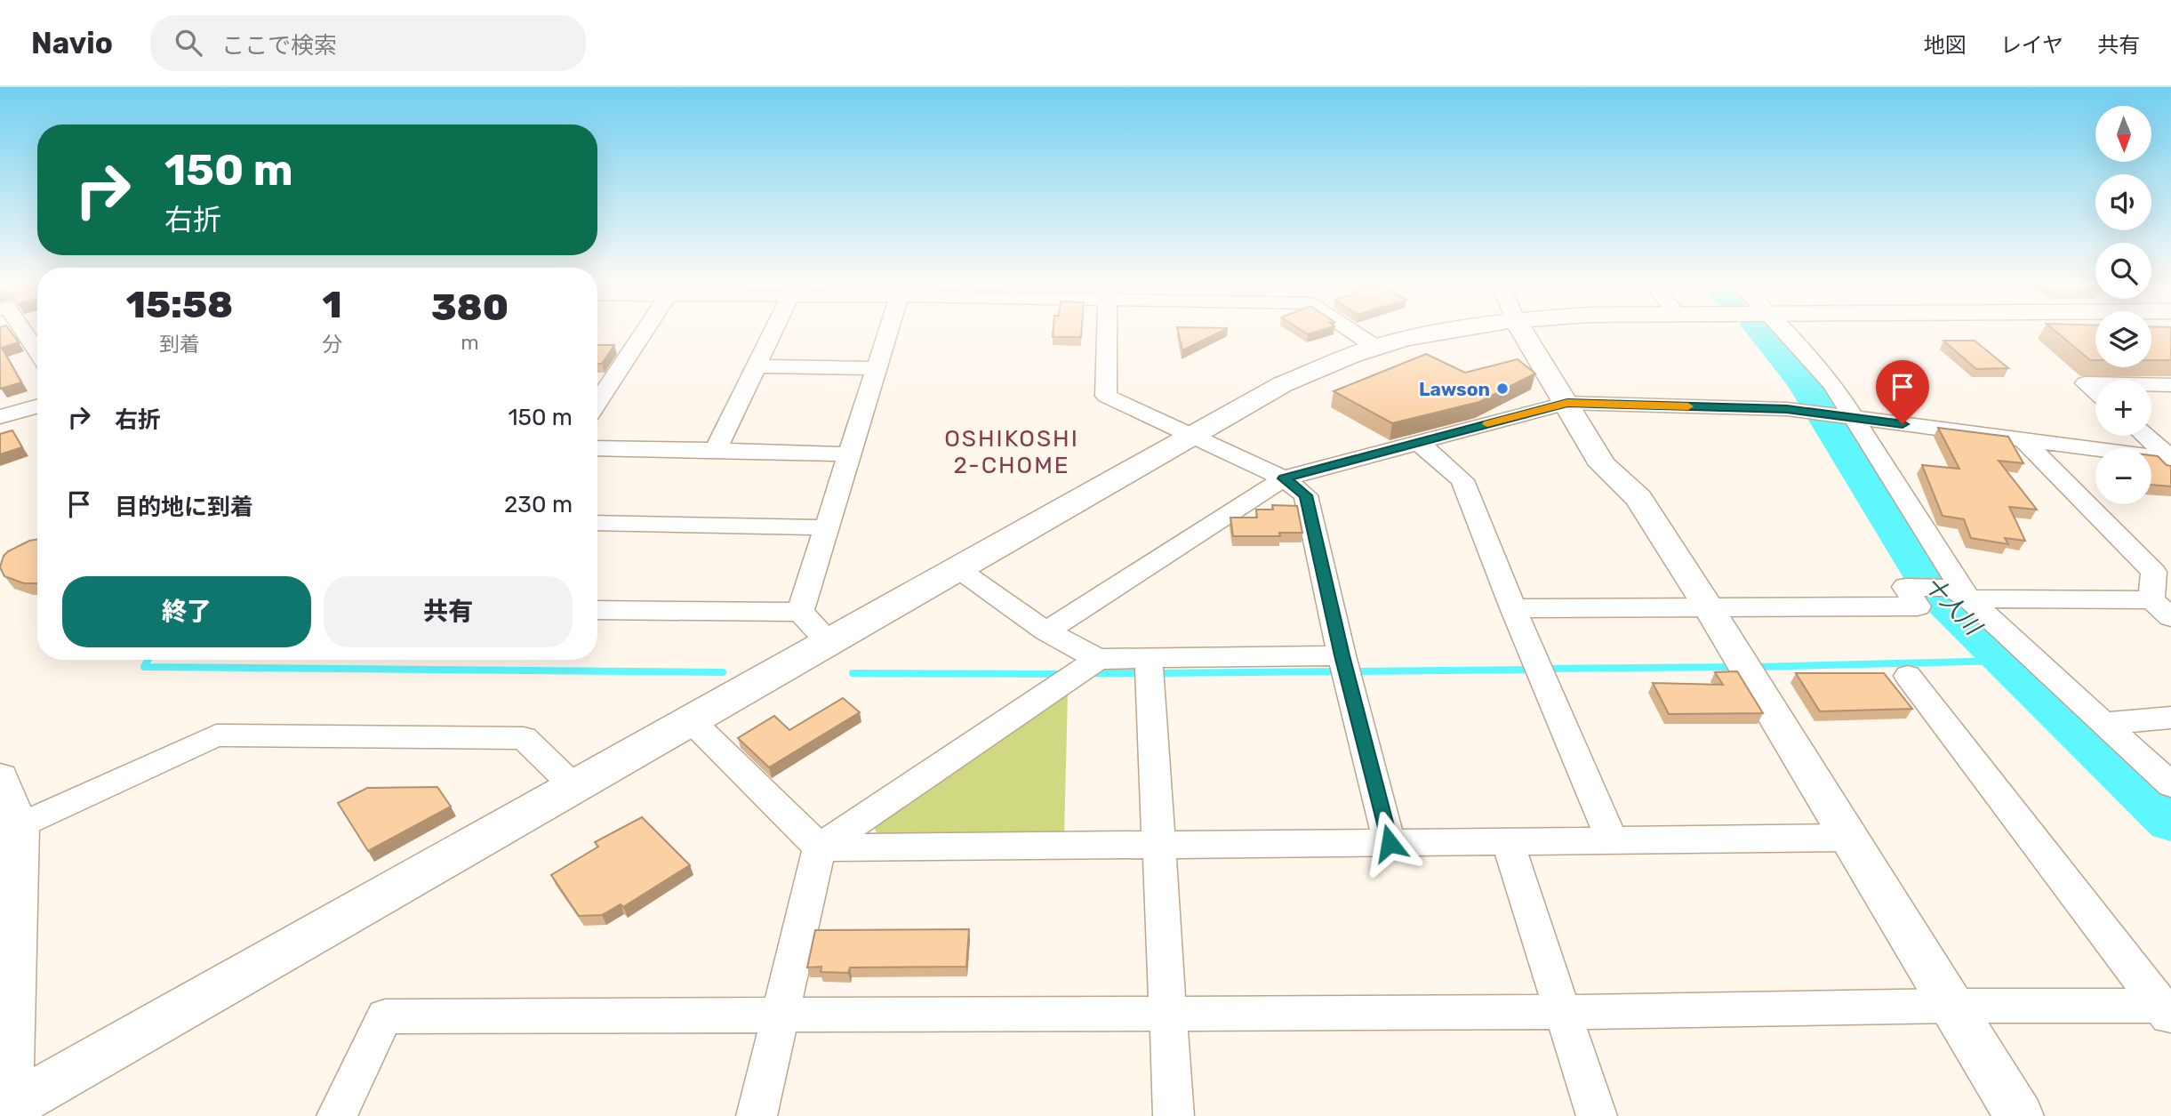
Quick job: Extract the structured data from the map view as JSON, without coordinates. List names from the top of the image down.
{
  "districts": ["OSHIKOSHI 2-CHOME"],
  "water": ["十人川"],
  "places": ["Lawson"],
  "north": "bottom",
  "page": {
    "header": "Navio",
    "search": "ここで検索",
    "nav": ["地図", "レイヤ", "共有"],
    "map_buttons": ["+", "−"],
    "turn": ["150 m", "右折"],
    "eta": [
      "15:58",
      "到着",
      "1",
      "分",
      "380",
      "m"
    ],
    "list": [
      {
        "name": "右折",
        "value": "150 m"
      },
      {
        "name": "目的地に到着",
        "value": "230 m"
      }
    ],
    "buttons": ["終了", "共有"]
  }
}
